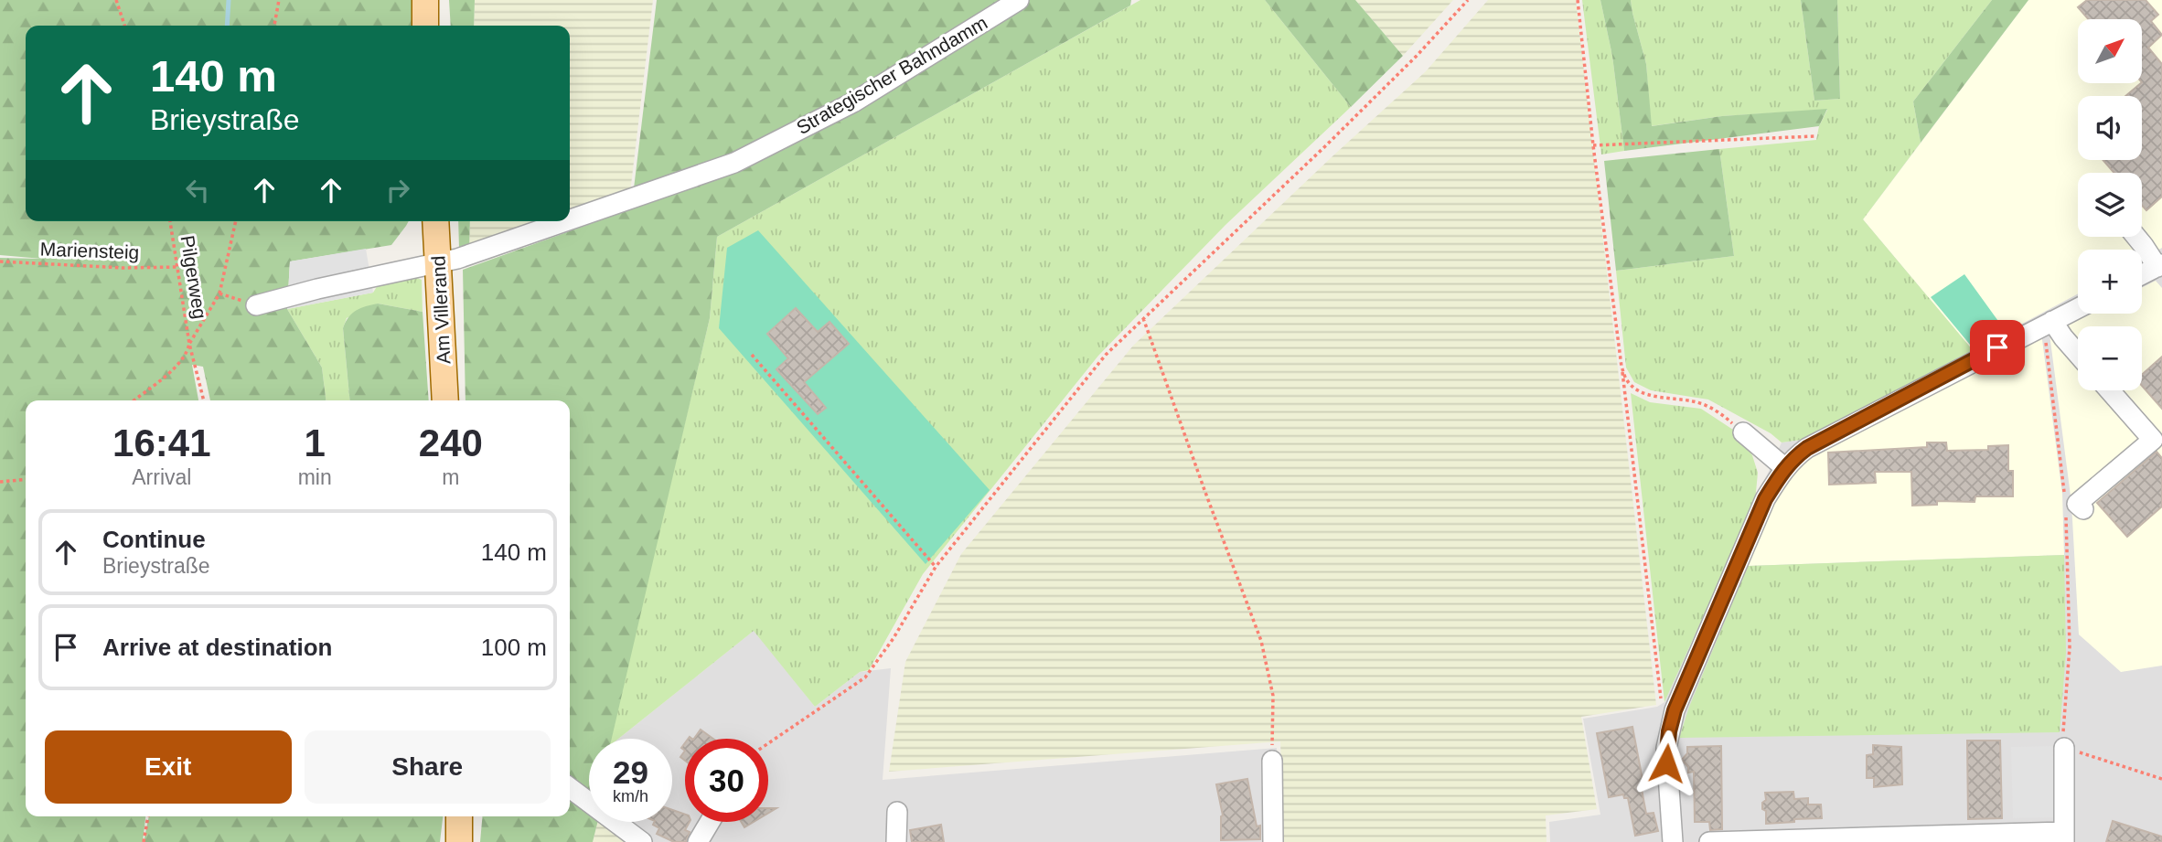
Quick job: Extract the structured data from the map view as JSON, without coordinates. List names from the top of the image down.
{
  "streets": {
    "main road": ["Am Villerand"],
    "street": ["Strategischer Bahndamm"],
    "path": ["Mariensteig", "Pilgerweg"]
  },
  "crossings": [
    ["Strategischer Bahndamm", "Am Villerand"],
    ["Mariensteig", "Pilgerweg"]
  ],
  "north": "top right",
  "page": {
    "map_buttons": ["+", "−"],
    "turn": ["140 m", "Brieystraße"],
    "eta": [
      "16:41",
      "Arrival",
      "1",
      "min",
      "240",
      "m"
    ],
    "list": [
      {
        "name": "Continue",
        "note": "Brieystraße",
        "value": "140 m"
      },
      {
        "name": "Arrive at destination",
        "value": "100 m"
      }
    ],
    "buttons": ["Exit", "Share"],
    "speed": "29 km/h",
    "limit": "30"
  }
}
